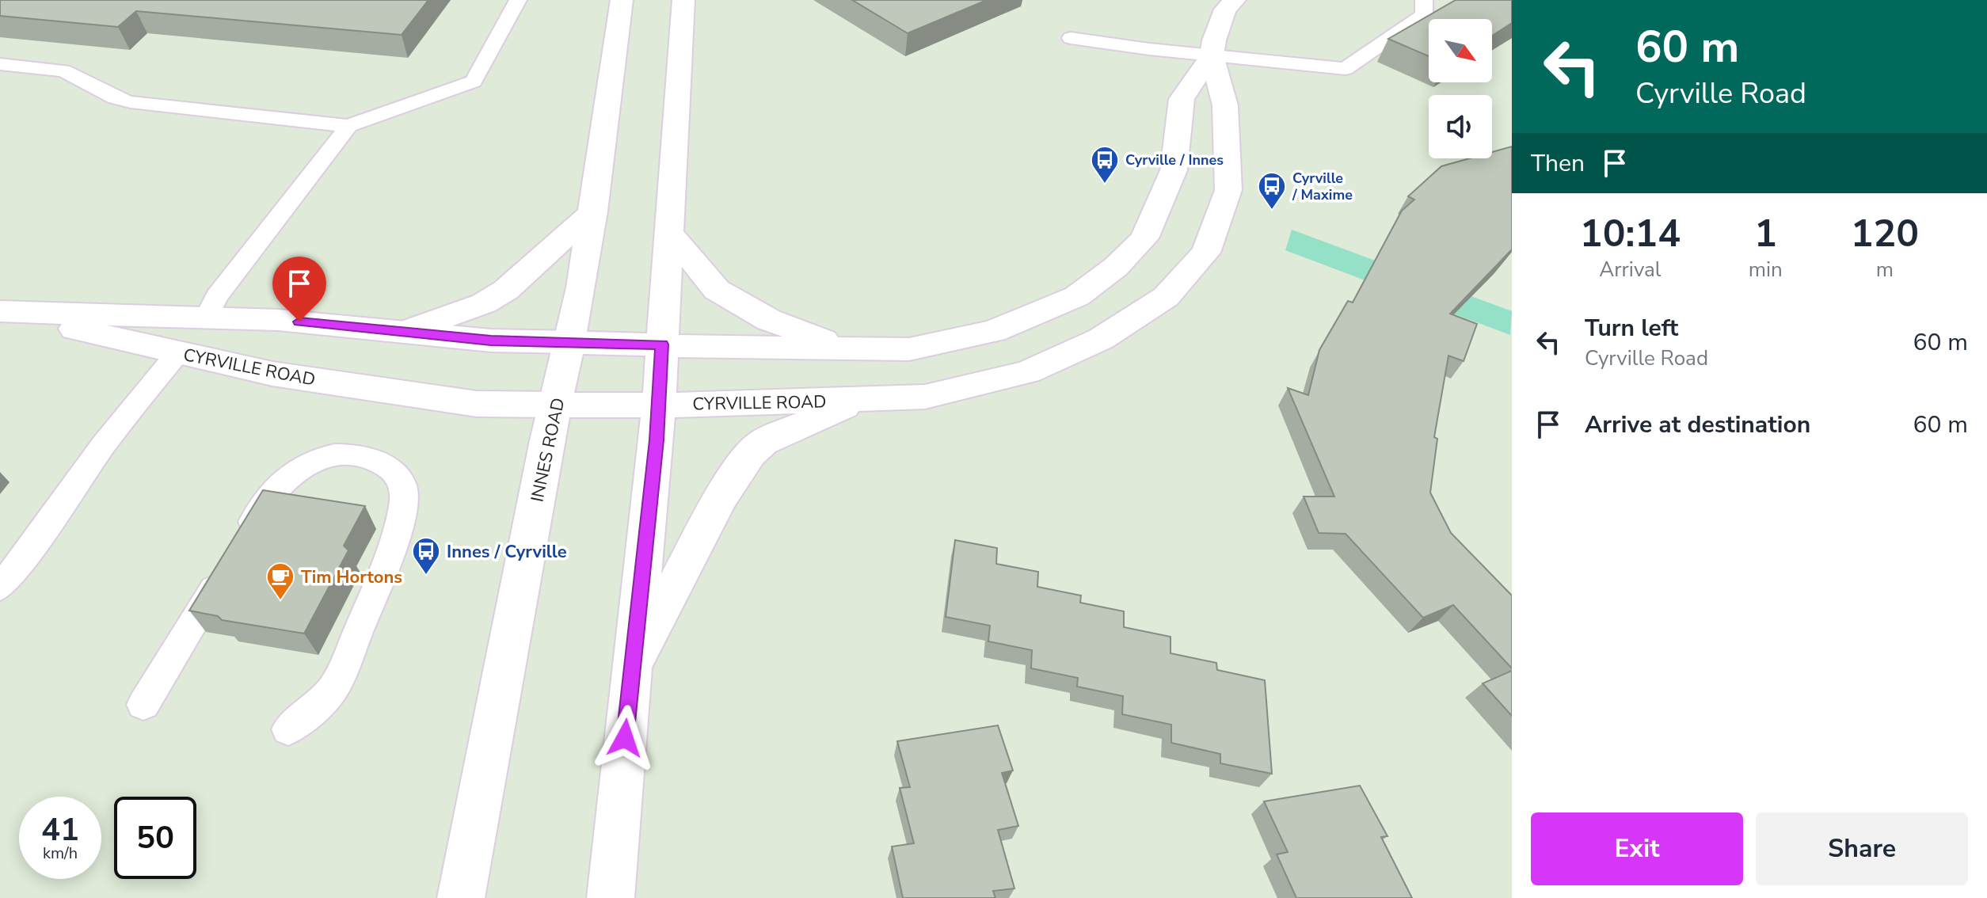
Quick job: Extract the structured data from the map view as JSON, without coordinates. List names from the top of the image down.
{
  "streets": {
    "main road": ["CYRVILLE ROAD", "INNES ROAD"]
  },
  "crossings": [
    ["CYRVILLE ROAD", "INNES ROAD"]
  ],
  "places": {
    "bus stop": ["Cyrville / Innes", "Cyrville / Maxime", "Innes / Cyrville"],
    "cafe": ["Tim Hortons"]
  },
  "north": "bottom right",
  "page": {
    "turn": ["60 m", "Cyrville Road"],
    "then": "Then",
    "eta": [
      "10:14",
      "Arrival",
      "1",
      "min",
      "120",
      "m"
    ],
    "list": [
      {
        "name": "Turn left",
        "note": "Cyrville Road",
        "value": "60 m"
      },
      {
        "name": "Arrive at destination",
        "value": "60 m"
      }
    ],
    "speed": "41 km/h",
    "limit": "50",
    "buttons": ["Exit", "Share"]
  }
}
